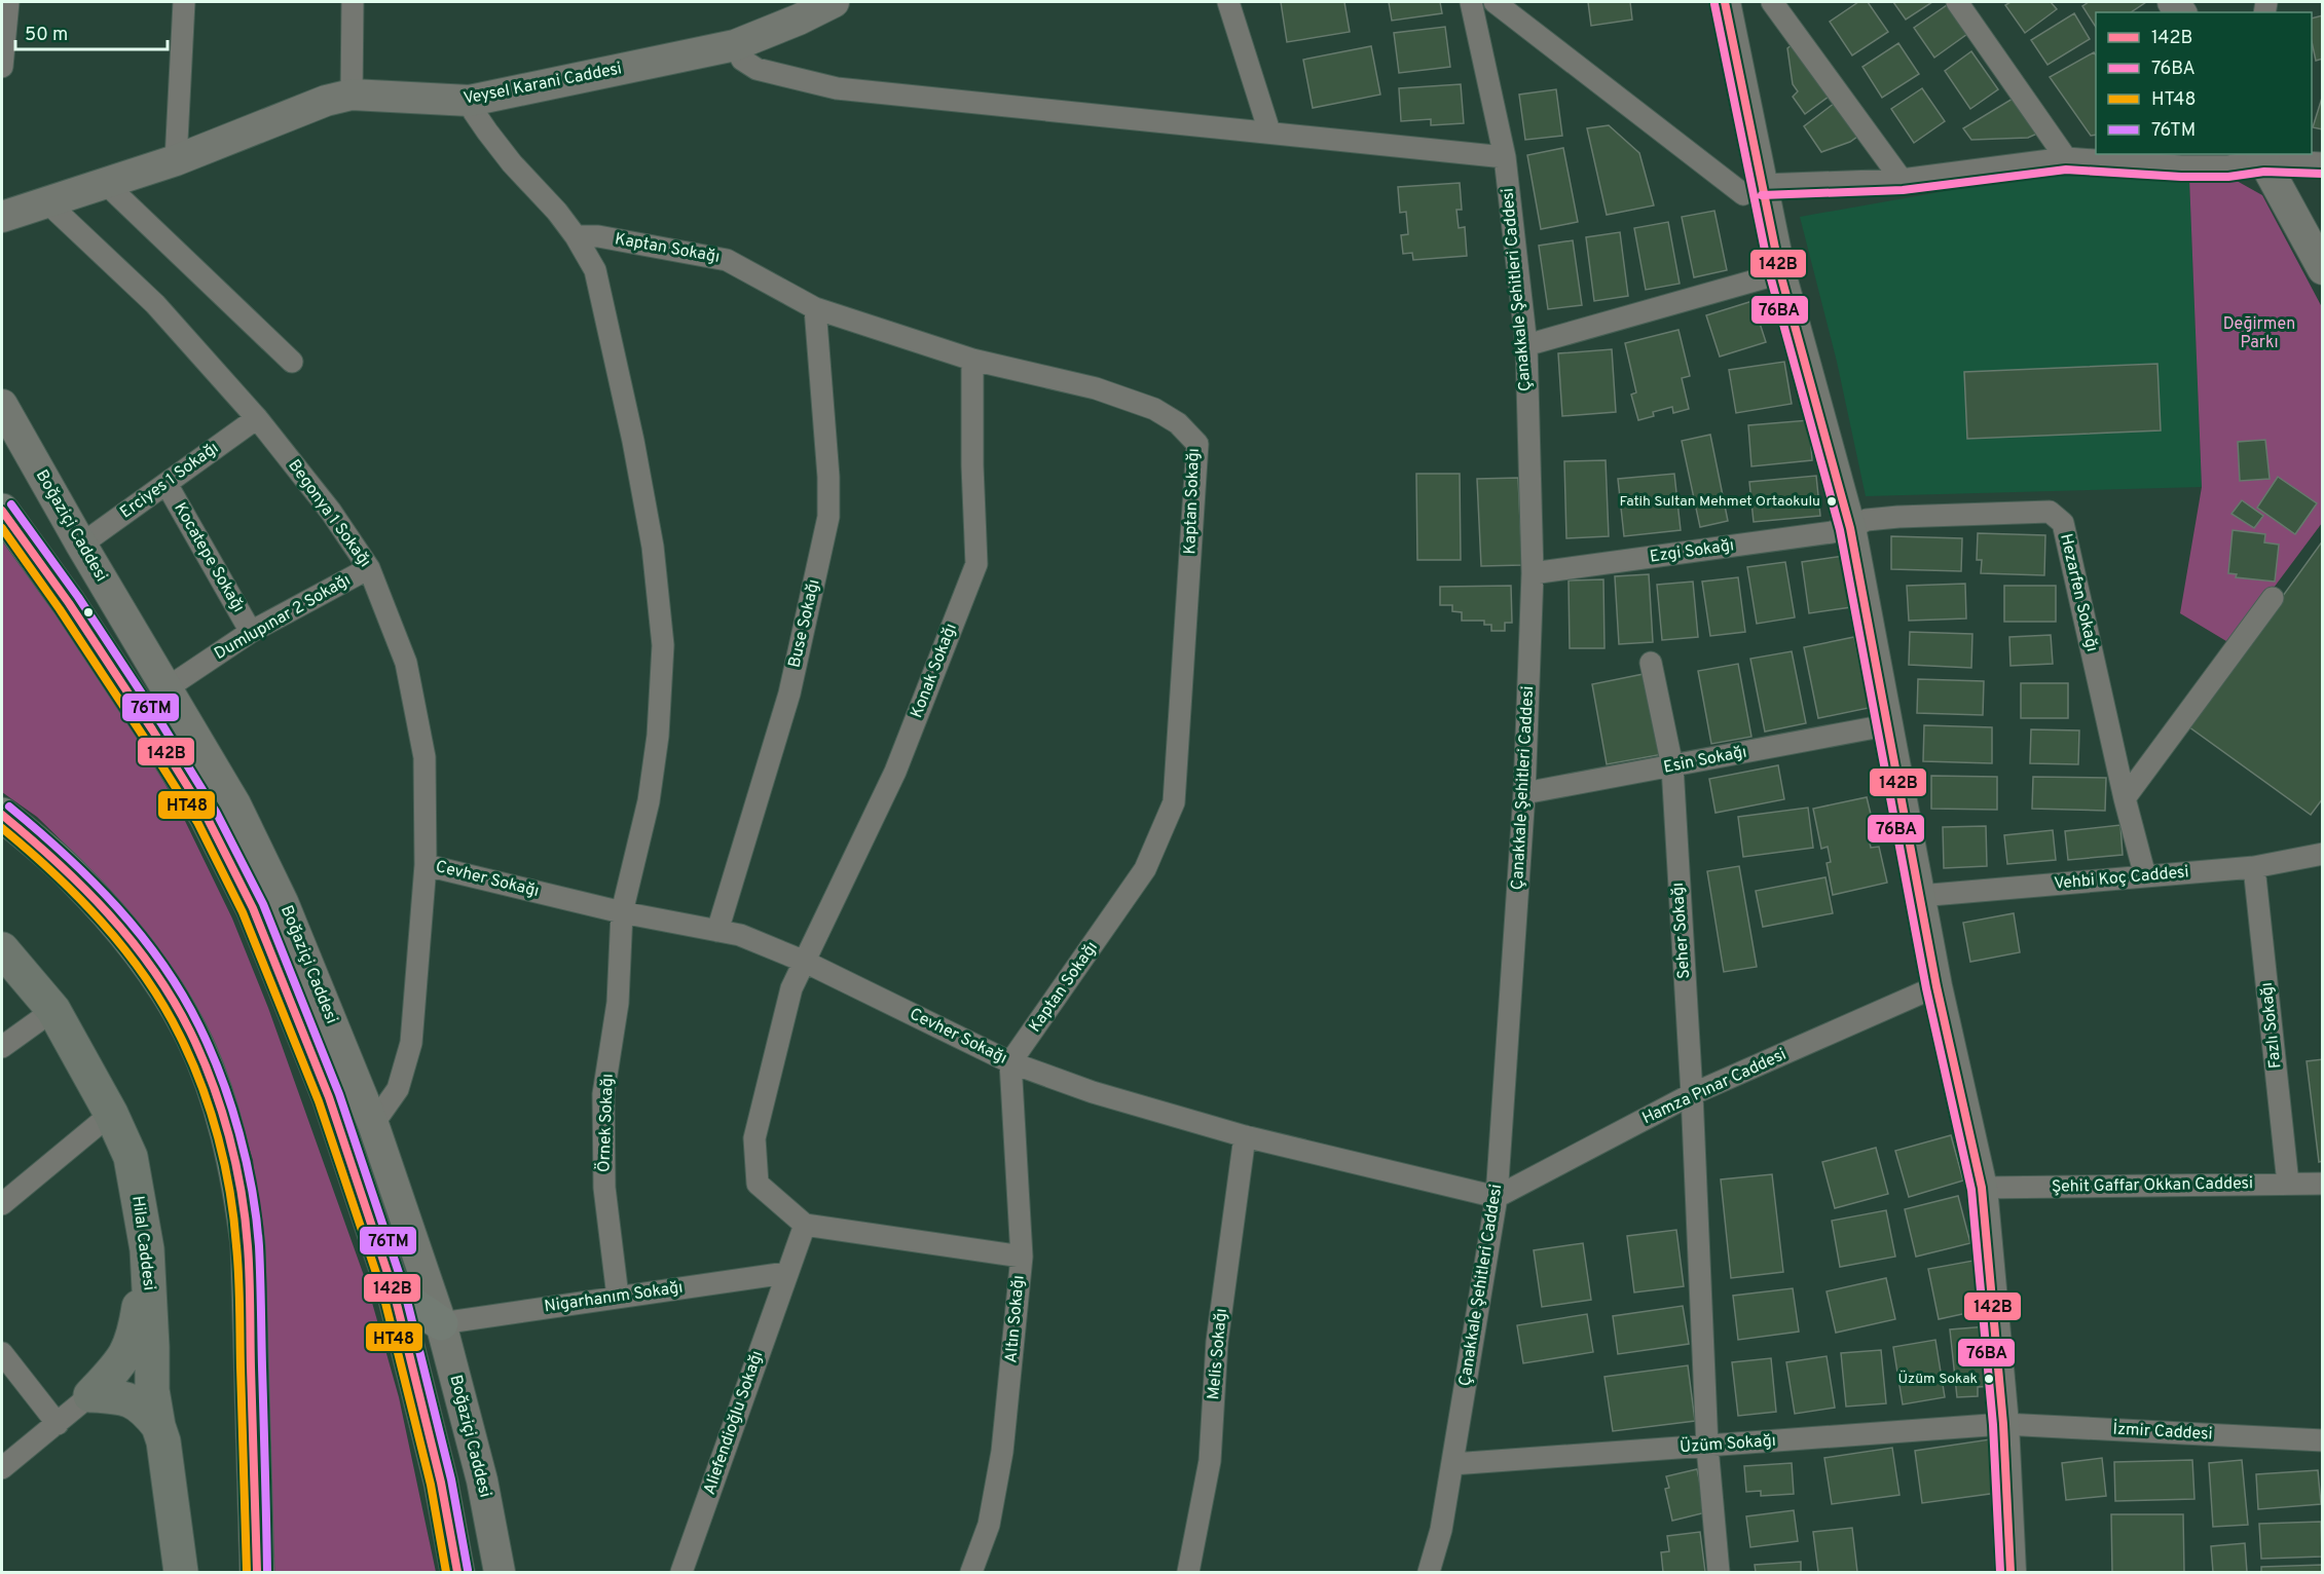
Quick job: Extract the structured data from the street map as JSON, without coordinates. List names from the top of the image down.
{
  "streets": {
    "main road": ["Veysel Karani Caddesi", "Boğaziçi Caddesi", "Hilal Caddesi"],
    "street": [
      "Kaptan Sokağı",
      "Çanakkale Şehitleri Caddesi",
      "Erciyes 1 Sokağı",
      "Begonya 1 Sokağı",
      "Ezgi Sokağı",
      "Kocatepe Sokağı",
      "Hezarfen Sokağı",
      "Dumlupınar 2 Sokağı",
      "Buse Sokağı",
      "Konak Sokağı",
      "Esin Sokağı",
      "Vehbi Koç Caddesi",
      "Cevher Sokağı",
      "Seher Sokağı",
      "Fazlı Sokağı",
      "Hamza Pınar Caddesi",
      "Örnek Sokağı",
      "Şehit Gaffar Okkan Caddesi",
      "Nigarhanım Sokağı",
      "Altın Sokağı",
      "Melis Sokağı",
      "Aliefendioğlu Sokağı",
      "İzmir Caddesi",
      "Üzüm Sokağı"
    ]
  },
  "crossings": [
    ["Veysel Karani Caddesi", "Begonya 1 Sokağı"],
    ["Veysel Karani Caddesi", "Örnek Sokağı"],
    ["Kaptan Sokağı", "Buse Sokağı"],
    ["Kaptan Sokağı", "Konak Sokağı"],
    ["Kaptan Sokağı", "Cevher Sokağı"],
    ["Kaptan Sokağı", "Örnek Sokağı"],
    ["Kaptan Sokağı", "Altın Sokağı"],
    ["Çanakkale Şehitleri Caddesi", "Ezgi Sokağı"],
    ["Çanakkale Şehitleri Caddesi", "Esin Sokağı"],
    ["Çanakkale Şehitleri Caddesi", "Cevher Sokağı"],
    ["Çanakkale Şehitleri Caddesi", "Hamza Pınar Caddesi"],
    ["Çanakkale Şehitleri Caddesi", "Üzüm Sokağı"],
    ["Erciyes 1 Sokağı", "Begonya 1 Sokağı"],
    ["Erciyes 1 Sokağı", "Boğaziçi Caddesi"],
    ["Erciyes 1 Sokağı", "Kocatepe Sokağı"],
    ["Begonya 1 Sokağı", "Boğaziçi Caddesi"],
    ["Begonya 1 Sokağı", "Dumlupınar 2 Sokağı"],
    ["Begonya 1 Sokağı", "Cevher Sokağı"],
    ["Boğaziçi Caddesi", "Dumlupınar 2 Sokağı"],
    ["Boğaziçi Caddesi", "Nigarhanım Sokağı"],
    ["Ezgi Sokağı", "Hezarfen Sokağı"],
    ["Kocatepe Sokağı", "Dumlupınar 2 Sokağı"],
    ["Hezarfen Sokağı", "Vehbi Koç Caddesi"],
    ["Buse Sokağı", "Cevher Sokağı"],
    ["Konak Sokağı", "Cevher Sokağı"],
    ["Esin Sokağı", "Seher Sokağı"],
    ["Vehbi Koç Caddesi", "Fazlı Sokağı"],
    ["Cevher Sokağı", "Hamza Pınar Caddesi"],
    ["Cevher Sokağı", "Örnek Sokağı"],
    ["Cevher Sokağı", "Altın Sokağı"],
    ["Cevher Sokağı", "Melis Sokağı"],
    ["Seher Sokağı", "Hamza Pınar Caddesi"],
    ["Seher Sokağı", "Üzüm Sokağı"],
    ["Fazlı Sokağı", "Şehit Gaffar Okkan Caddesi"],
    ["Örnek Sokağı", "Nigarhanım Sokağı"],
    ["Nigarhanım Sokağı", "Aliefendioğlu Sokağı"],
    ["İzmir Caddesi", "Üzüm Sokağı"]
  ],
  "parks": ["Değirmen Parkı"],
  "places": ["Fatih Sultan Mehmet Ortaokulu", "Üzüm Sokak"],
  "lines": [
    "transit line 142B",
    "transit line 76BA",
    "transit line 76TM",
    "transit line HT48"
  ],
  "legend": [
    "142B",
    "76BA",
    "HT48",
    "76TM"
  ],
  "scale_bar": "50 m"
}
